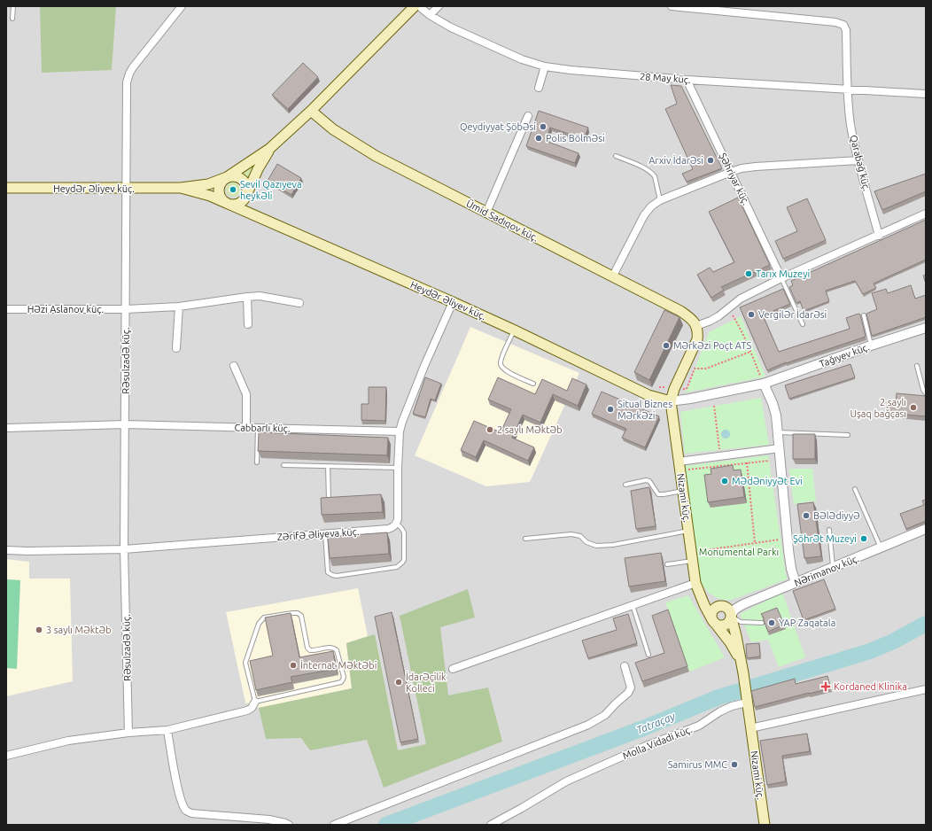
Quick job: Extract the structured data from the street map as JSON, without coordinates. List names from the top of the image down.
{
  "streets": {
    "main road": ["Heydər Əliyev küç.", "Ümid Sadıqov küç.", "Nizami küç."],
    "street": [
      "28 May küç.",
      "Qarabağ küç.",
      "Şəhriyar küç.",
      "Həzi Aslanov küç.",
      "Tağıyev küç.",
      "Rəsulzadə küç.",
      "Cabbarlı küç.",
      "Zərifə Əliyeva küç.",
      "Nərimanov küç.",
      "Molla Vidadi küç."
    ]
  },
  "crossings": [
    ["28 May küç.", "Qarabağ küç."],
    ["28 May küç.", "Şəhriyar küç."],
    ["Heydər Əliyev küç.", "Tağıyev küç."],
    ["Heydər Əliyev küç.", "Rəsulzadə küç."],
    ["Heydər Əliyev küç.", "Nizami küç."],
    ["Həzi Aslanov küç.", "Rəsulzadə küç."],
    ["Tağıyev küç.", "Nizami küç."],
    ["Rəsulzadə küç.", "Cabbarlı küç."],
    ["Rəsulzadə küç.", "Zərifə Əliyeva küç."],
    ["Nizami küç.", "Nərimanov küç."],
    ["Nizami küç.", "Molla Vidadi küç."]
  ],
  "water": ["Tatraçay"],
  "parks": ["Monumental Parkı"],
  "places": {
    "other": [
      "Qeydiyyat Şöbəsi",
      "Polis Bölməsi",
      "Arxiv İdarəsi",
      "Sevil Qazıyeva heykəli",
      "Tarıx Muzeyi",
      "Vergilər İdarəsi",
      "Mərkəzi Poçt ATS",
      "2 saylı Uşaq bağçası",
      "Situal Biznes Mərkəzi",
      "2 saylı Məktəb",
      "Mədəniyyət Evi",
      "Bələdiyyə",
      "Şöhrət Muzeyi",
      "YAP Zaqatala",
      "3 saylı Məktəb",
      "İnternat Məktəbi",
      "İdarəçilik Kolleci",
      "Samirus MMC"
    ],
    "health": ["Kordaned Klinika"]
  }
}
